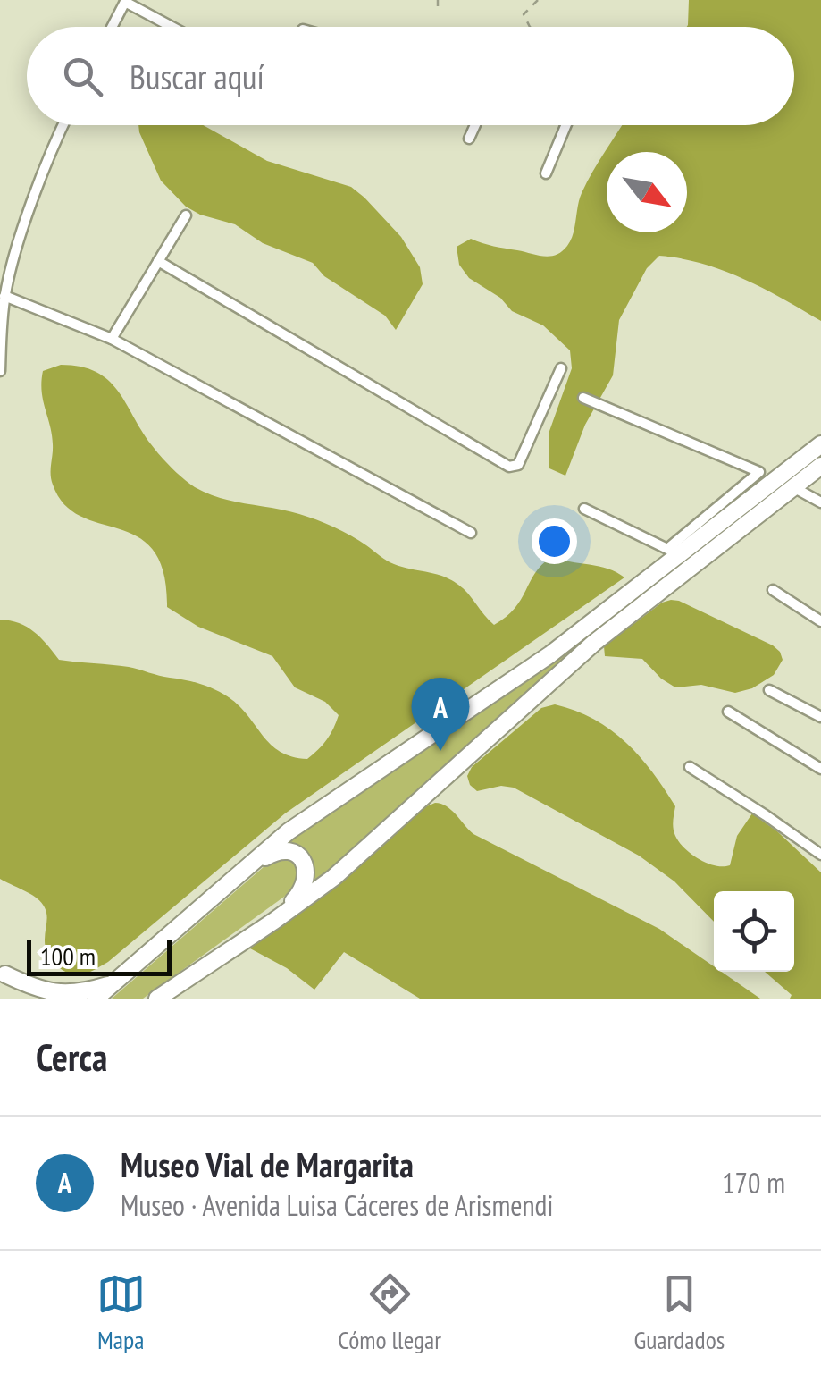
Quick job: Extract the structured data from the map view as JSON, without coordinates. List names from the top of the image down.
{
  "scale_bar": "100 m",
  "north": "bottom right",
  "page": {
    "search": "Buscar aquí",
    "pins": "A",
    "scale": "100 m",
    "heading": "Cerca",
    "list": [
      {
        "mark": "A",
        "name": "Museo Vial de Margarita",
        "note": "Museo · Avenida Luisa Cáceres de Arismendi",
        "value": "170 m"
      }
    ],
    "nav": ["Mapa", "Cómo llegar", "Guardados"]
  }
}
